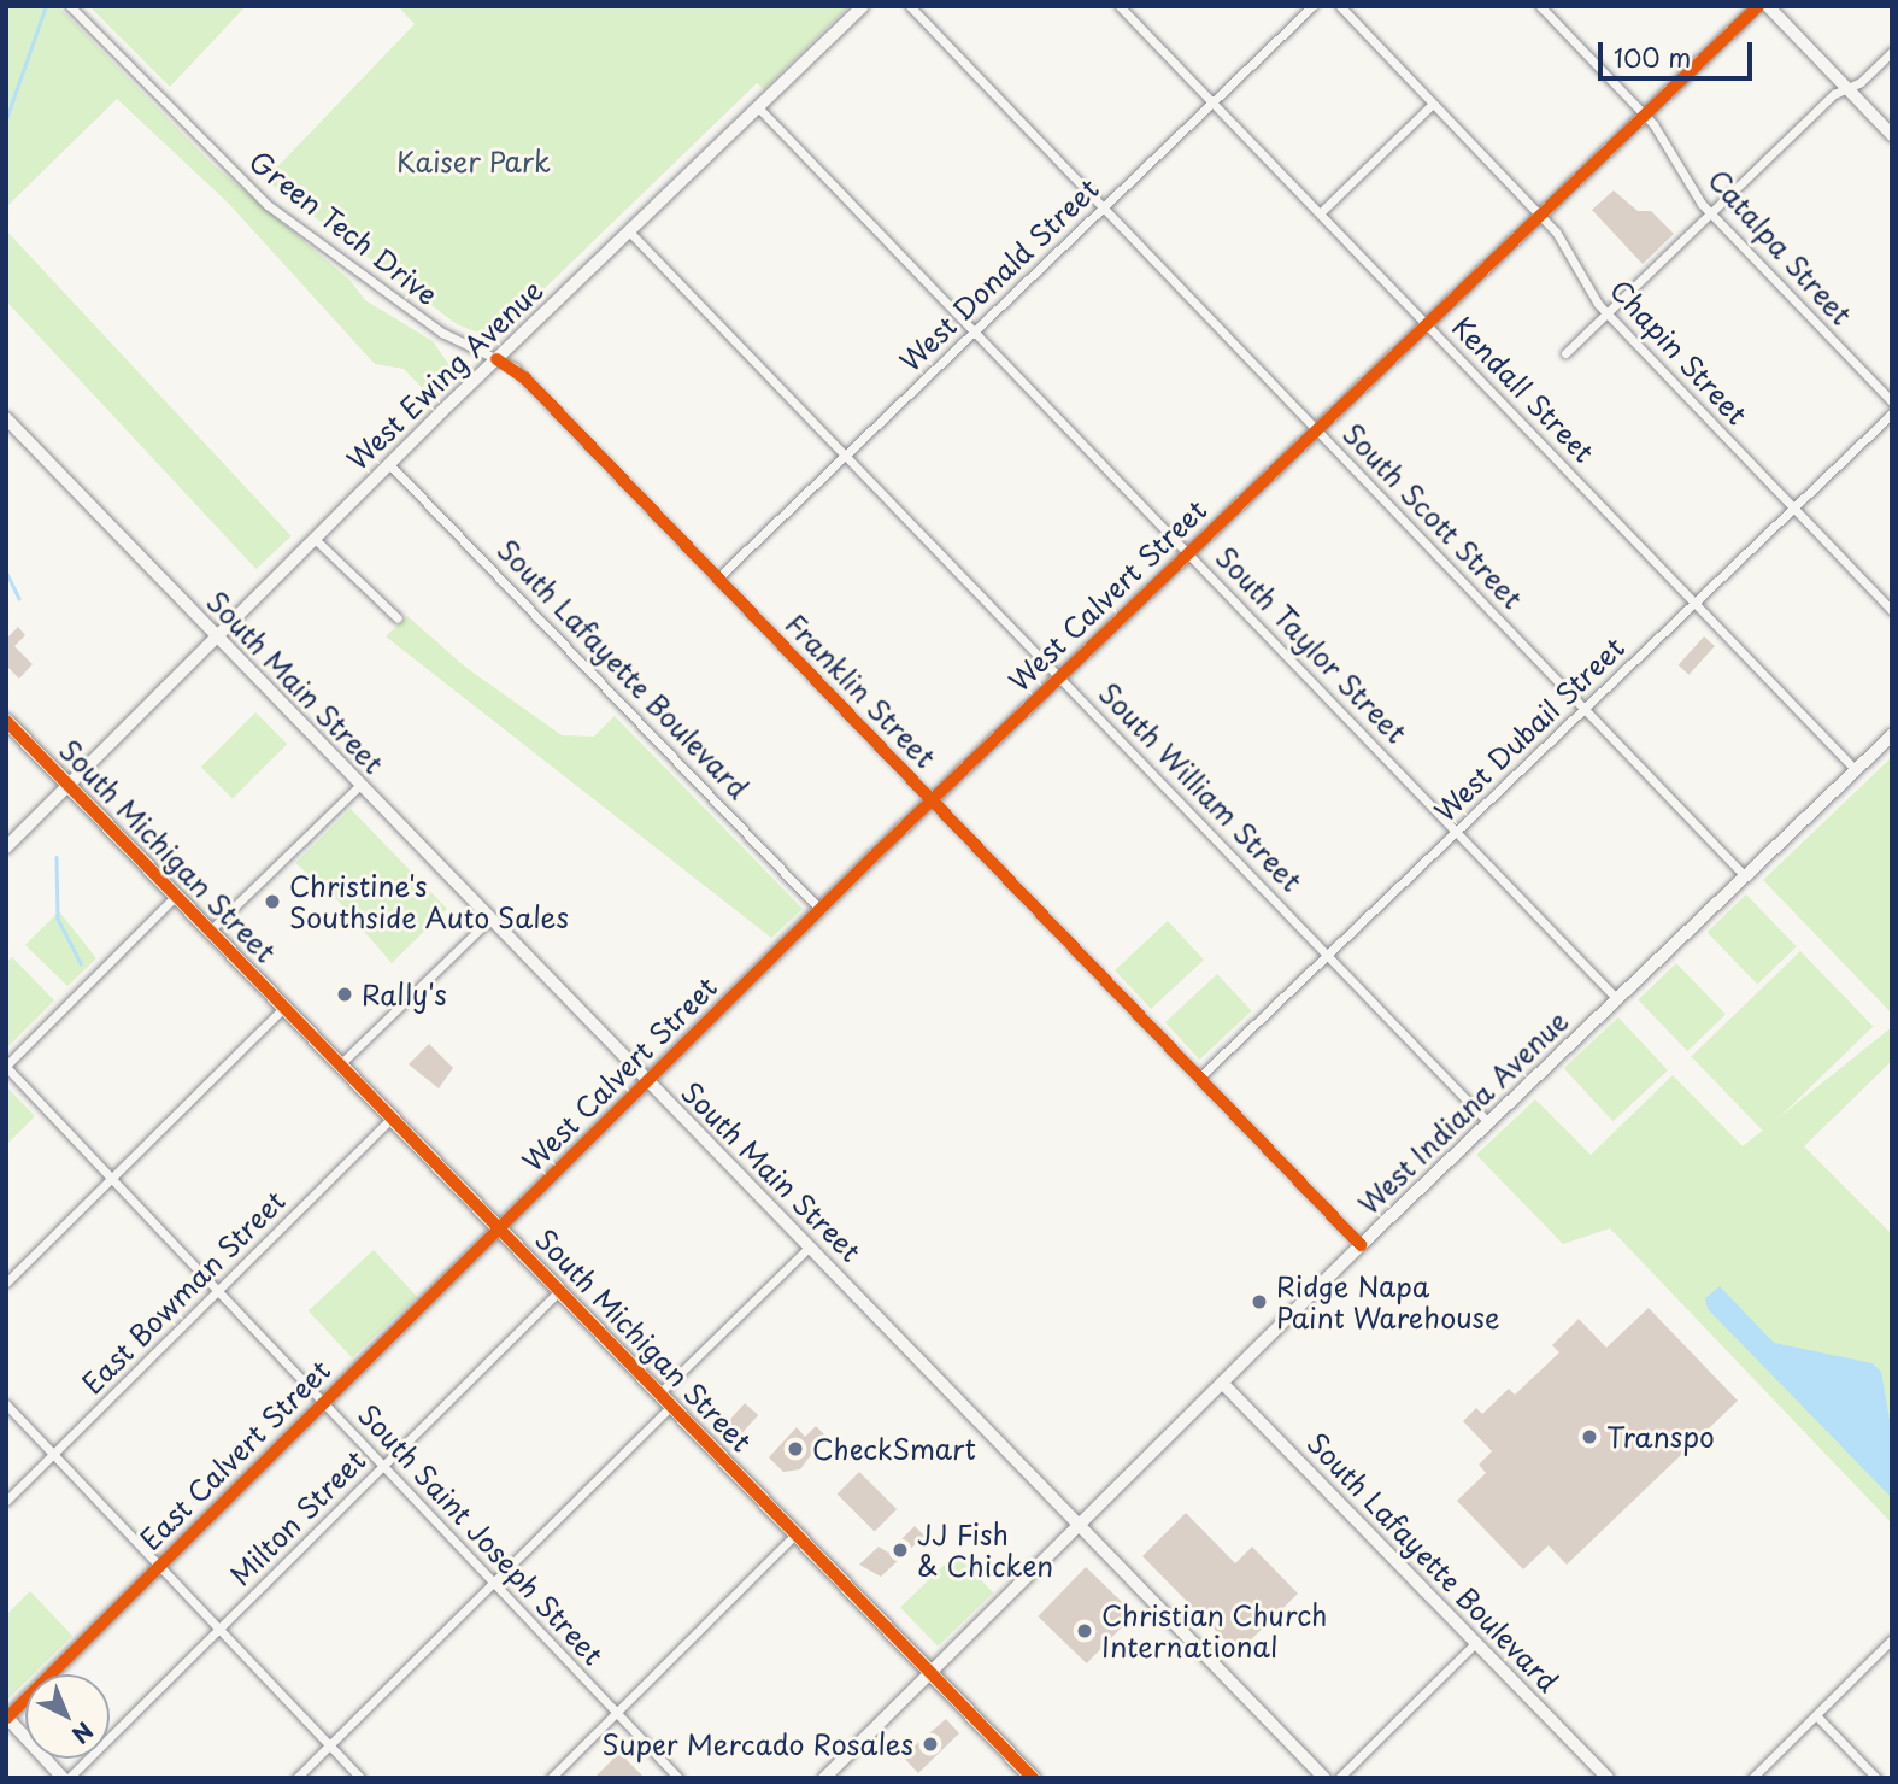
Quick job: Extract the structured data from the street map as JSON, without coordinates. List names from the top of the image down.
{
  "streets": {
    "main road": ["South Michigan Street"],
    "street": [
      "Green Tech Drive",
      "Catalpa Street",
      "West Donald Street",
      "Chapin Street",
      "West Ewing Avenue",
      "Kendall Street",
      "South Scott Street",
      "West Calvert Street",
      "South Taylor Street",
      "South Lafayette Boulevard",
      "South Main Street",
      "Franklin Street",
      "West Dubail Street",
      "South William Street",
      "West Indiana Avenue",
      "East Bowman Street",
      "East Calvert Street",
      "Milton Street",
      "South Saint Joseph Street"
    ]
  },
  "crossings": [
    ["Green Tech Drive", "West Ewing Avenue"],
    ["Green Tech Drive", "Franklin Street"],
    ["Catalpa Street", "West Calvert Street"],
    ["West Donald Street", "Kendall Street"],
    ["West Donald Street", "South Scott Street"],
    ["West Donald Street", "South Taylor Street"],
    ["West Donald Street", "Franklin Street"],
    ["West Donald Street", "South William Street"],
    ["Chapin Street", "West Calvert Street"],
    ["Chapin Street", "West Dubail Street"],
    ["West Ewing Avenue", "South Taylor Street"],
    ["West Ewing Avenue", "South Lafayette Boulevard"],
    ["West Ewing Avenue", "South Main Street"],
    ["West Ewing Avenue", "Franklin Street"],
    ["West Ewing Avenue", "South William Street"],
    ["West Ewing Avenue", "South Michigan Street"],
    ["Kendall Street", "West Calvert Street"],
    ["Kendall Street", "West Dubail Street"],
    ["Kendall Street", "West Indiana Avenue"],
    ["South Scott Street", "West Calvert Street"],
    ["South Scott Street", "West Dubail Street"],
    ["South Scott Street", "West Indiana Avenue"],
    ["West Calvert Street", "South Taylor Street"],
    ["West Calvert Street", "South Lafayette Boulevard"],
    ["West Calvert Street", "South Main Street"],
    ["West Calvert Street", "Franklin Street"],
    ["West Calvert Street", "South William Street"],
    ["West Calvert Street", "South Michigan Street"],
    ["West Calvert Street", "East Calvert Street"],
    ["South Taylor Street", "West Dubail Street"],
    ["South Taylor Street", "West Indiana Avenue"],
    ["South Lafayette Boulevard", "West Indiana Avenue"],
    ["South Main Street", "West Indiana Avenue"],
    ["Franklin Street", "West Dubail Street"],
    ["Franklin Street", "West Indiana Avenue"],
    ["West Dubail Street", "South William Street"],
    ["South William Street", "West Indiana Avenue"],
    ["South Michigan Street", "West Indiana Avenue"],
    ["South Michigan Street", "East Bowman Street"],
    ["South Michigan Street", "East Calvert Street"],
    ["South Michigan Street", "Milton Street"],
    ["East Bowman Street", "South Saint Joseph Street"],
    ["East Calvert Street", "South Saint Joseph Street"],
    ["Milton Street", "South Saint Joseph Street"]
  ],
  "parks": ["Kaiser Park"],
  "places": [
    "Christine's Southside Auto Sales",
    "Rally's",
    "Ridge Napa Paint Warehouse",
    "Transpo",
    "CheckSmart",
    "JJ Fish & Chicken",
    "Christian Church International",
    "Super Mercado Rosales"
  ],
  "scale_bar": "100 m",
  "north": "bottom right"
}
